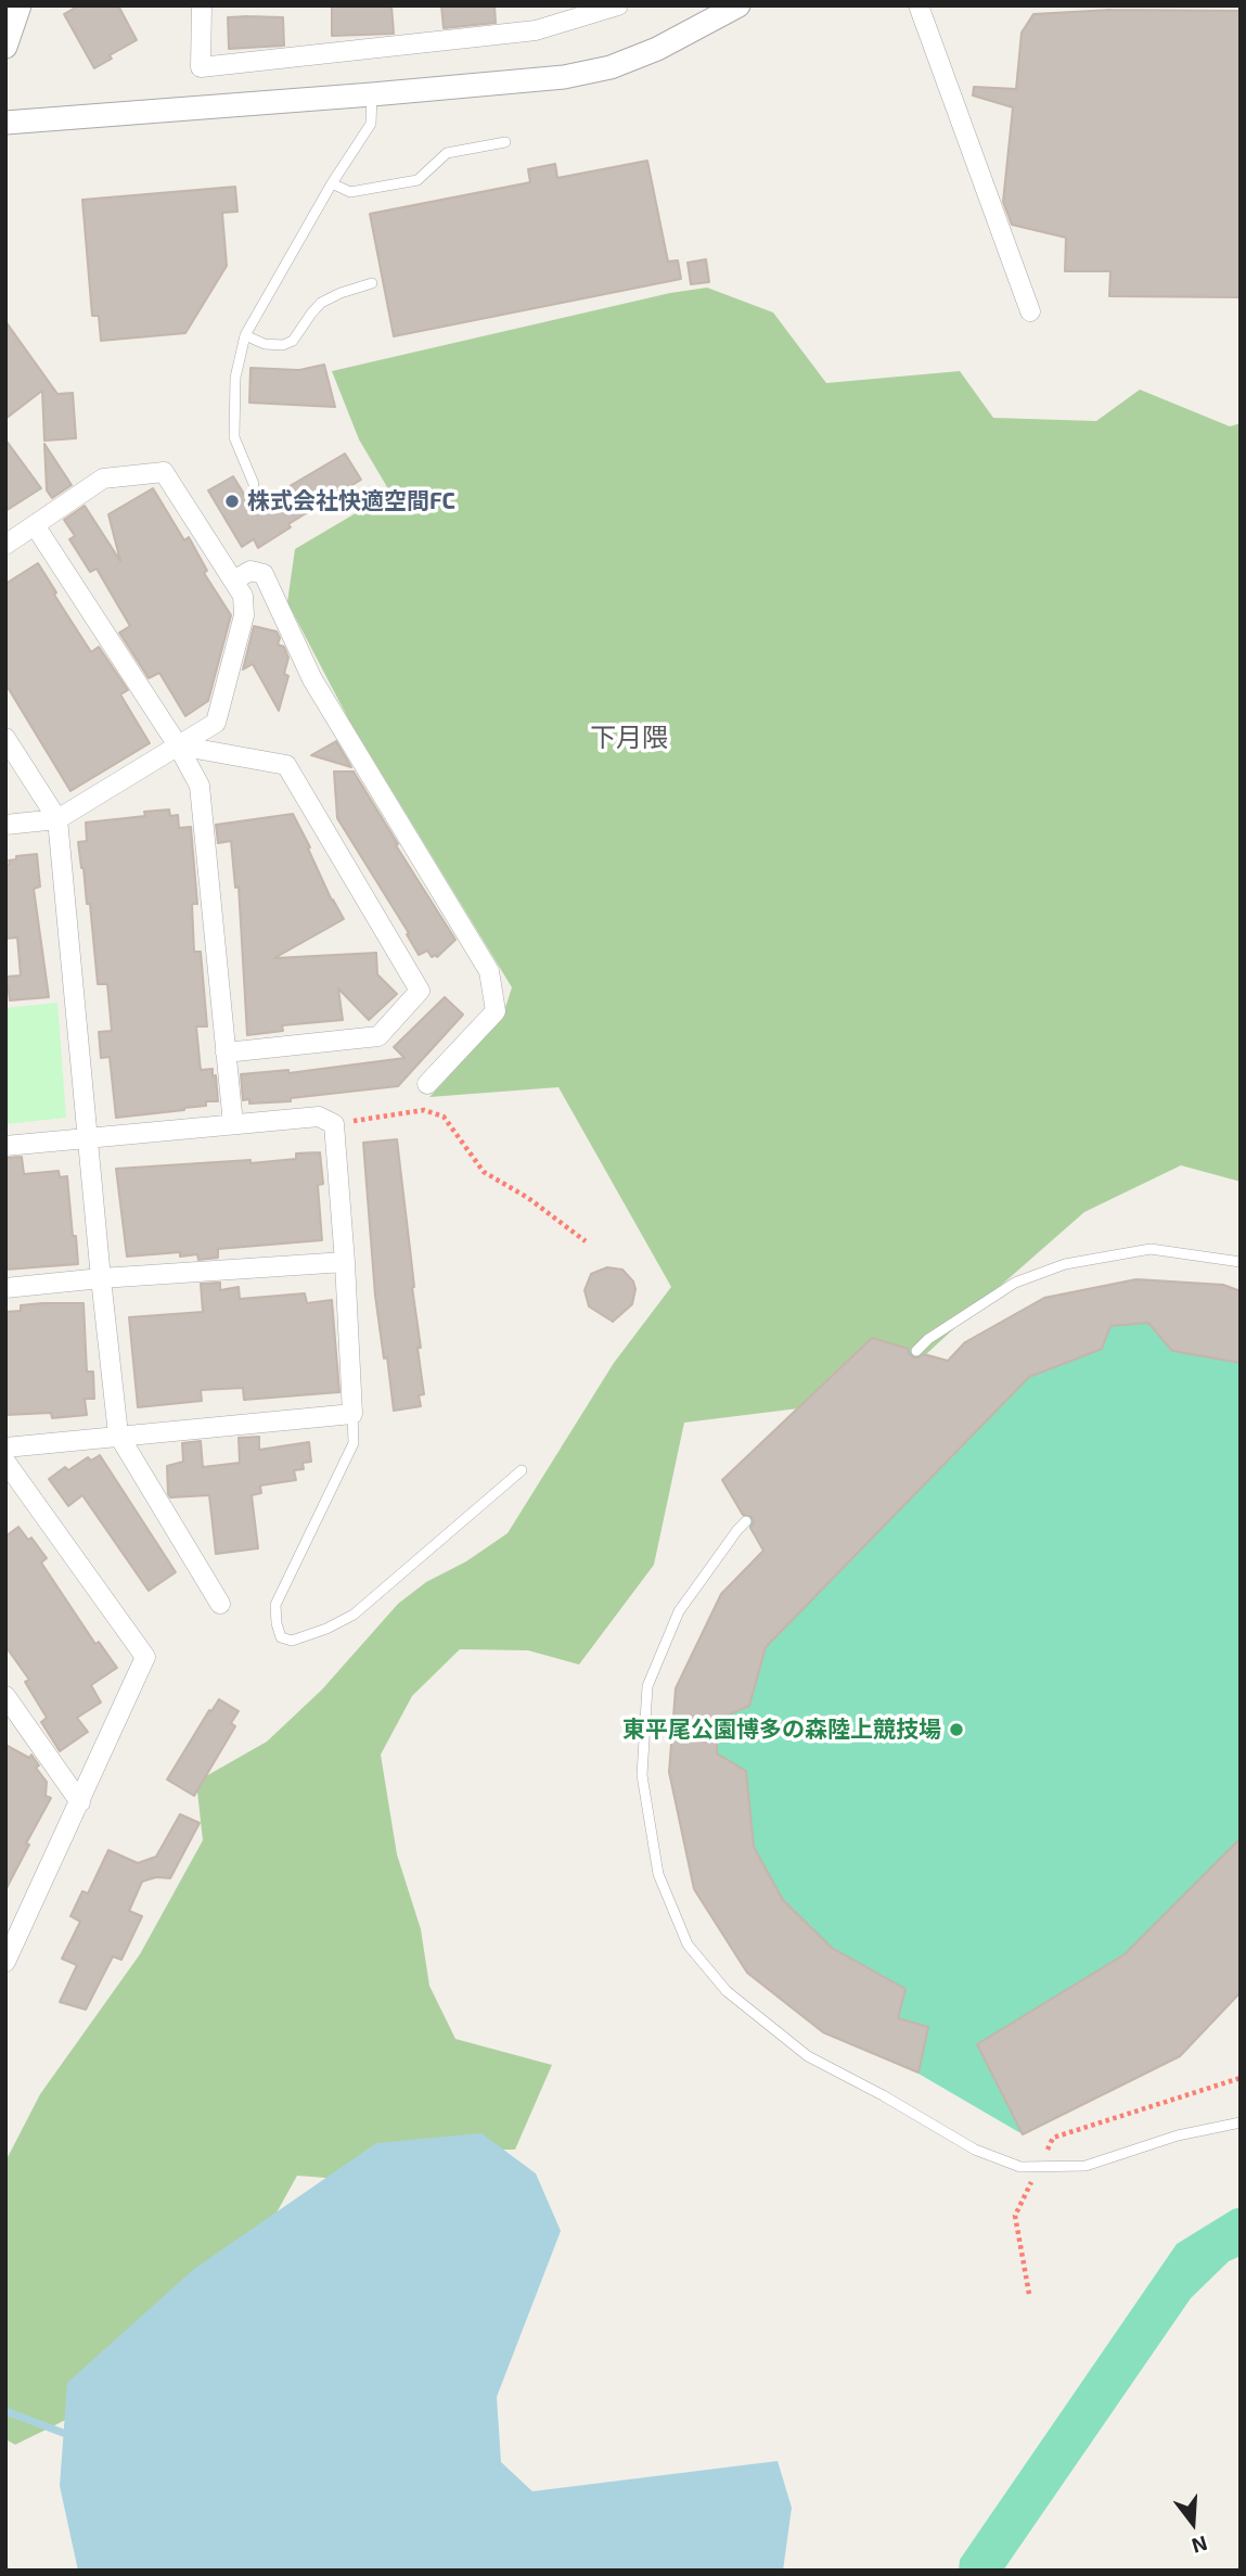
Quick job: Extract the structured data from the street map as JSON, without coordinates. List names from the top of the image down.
{
  "districts": ["下月隈"],
  "places": ["株式会社快適空間FC", "東平尾公園博多の森陸上競技場"],
  "north": "bottom"
}
